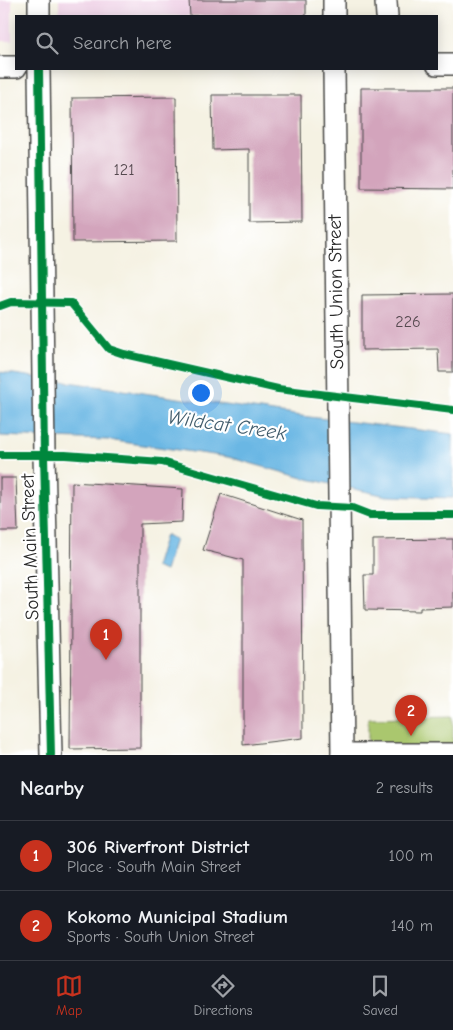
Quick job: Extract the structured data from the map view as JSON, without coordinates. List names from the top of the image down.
{
  "streets": {
    "street": ["South Union Street", "South Main Street"]
  },
  "water": ["Wildcat Creek"],
  "house_numbers": ["121", "226"],
  "page": {
    "search": "Search here",
    "pins": ["1", "2"],
    "heading": ["Nearby", "2 results"],
    "list": [
      {
        "mark": "1",
        "name": "306 Riverfront District",
        "note": "Place · South Main Street",
        "value": "100 m"
      },
      {
        "mark": "2",
        "name": "Kokomo Municipal Stadium",
        "note": "Sports · South Union Street",
        "value": "140 m"
      }
    ],
    "nav": ["Map", "Directions", "Saved"]
  }
}
